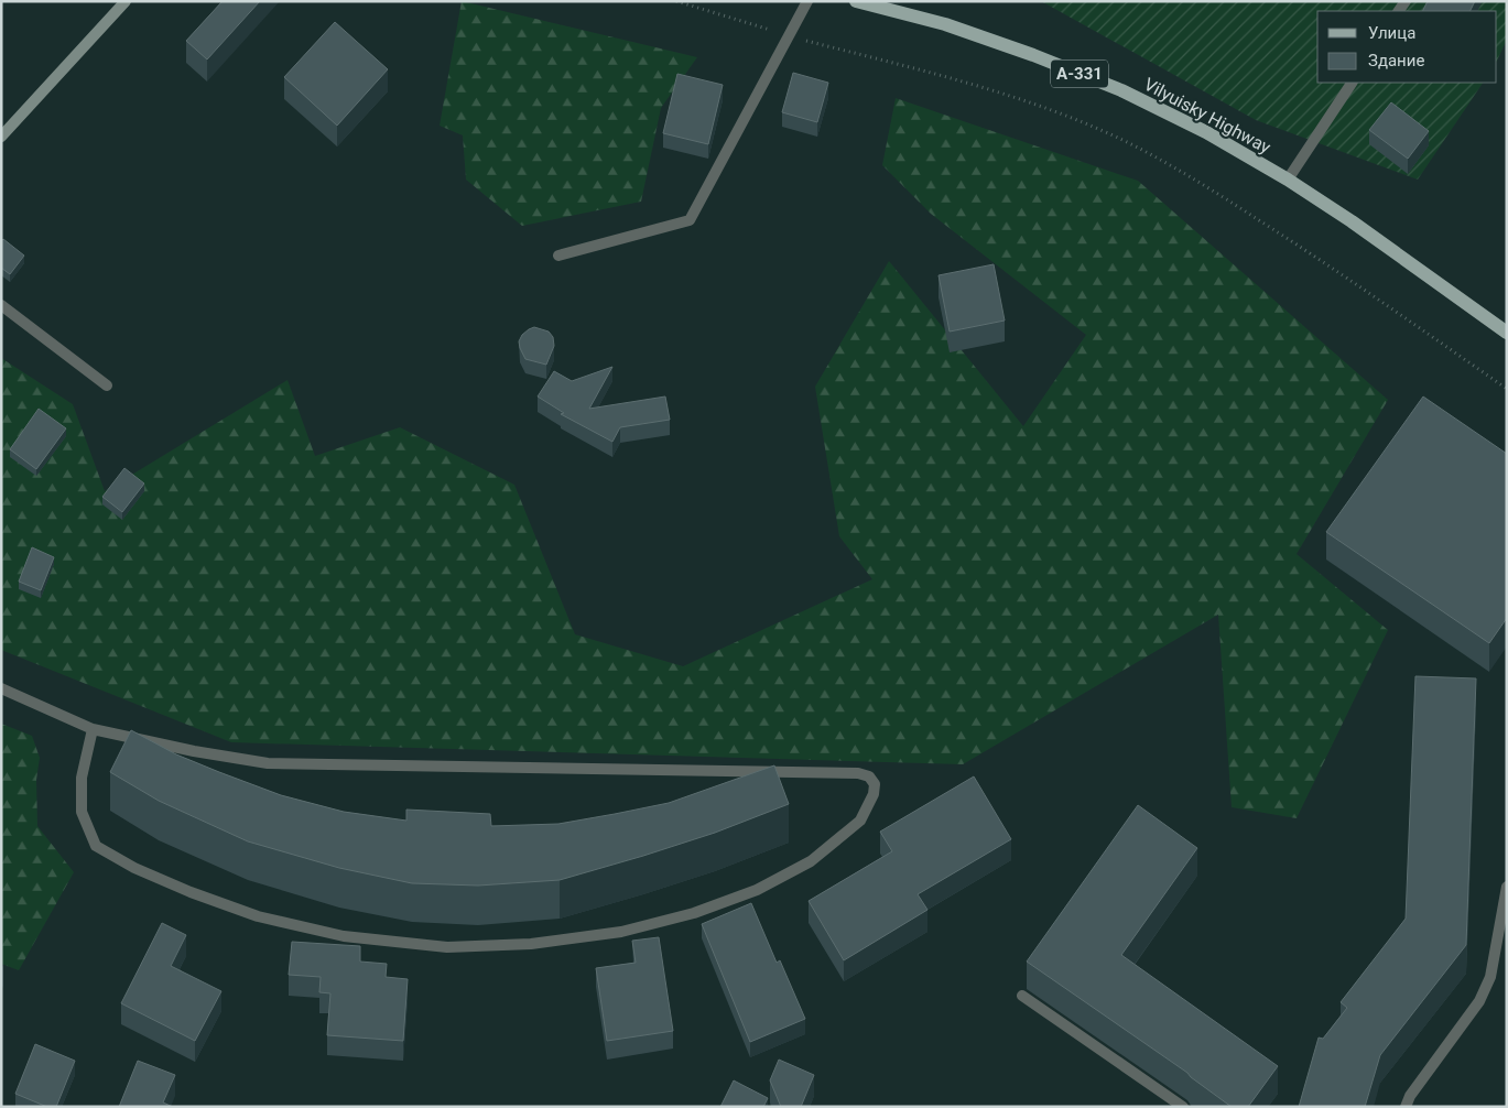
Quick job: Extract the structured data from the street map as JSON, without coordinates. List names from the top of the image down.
{
  "streets": {
    "main road": ["А-331", "Vilyuisky Highway"]
  },
  "legend": ["Улица", "Здание"]
}
